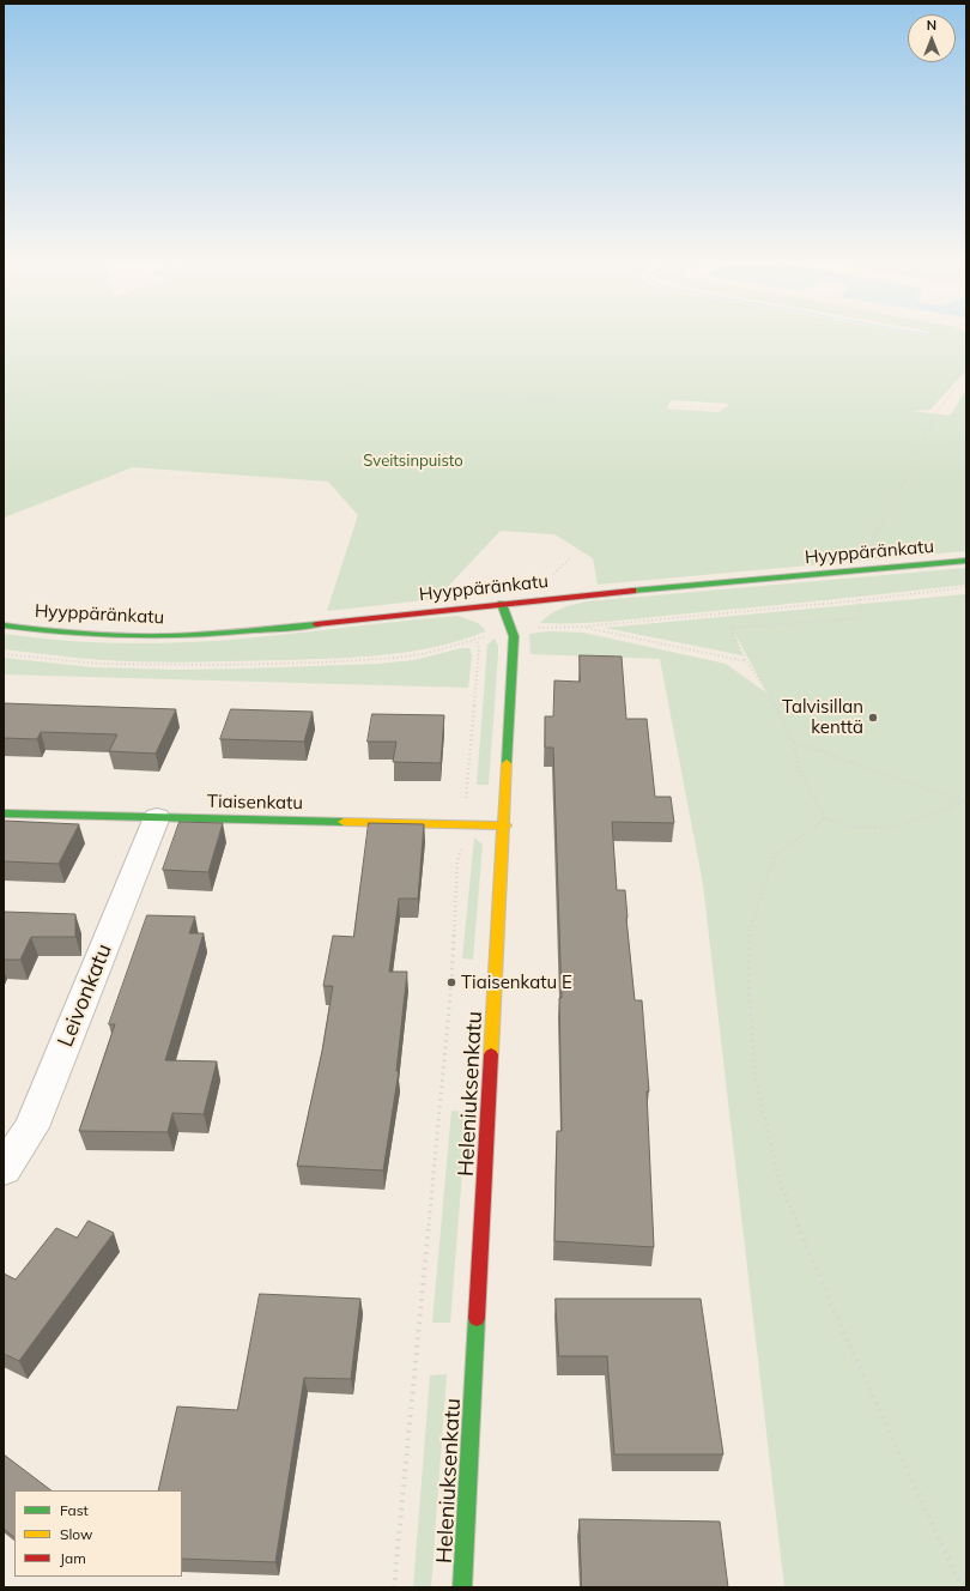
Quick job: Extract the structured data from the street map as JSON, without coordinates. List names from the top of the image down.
{
  "streets": {
    "street": [
      "Hyyppäränkatu",
      "Tiaisenkatu",
      "Leivonkatu",
      "Heleniuksenkatu"
    ]
  },
  "crossings": [
    ["Hyyppäränkatu", "Heleniuksenkatu"],
    ["Tiaisenkatu", "Leivonkatu"],
    ["Tiaisenkatu", "Heleniuksenkatu"]
  ],
  "parks": ["Sveitsinpuisto"],
  "places": ["Talvisillan kenttä", "Tiaisenkatu E"],
  "legend": ["Fast", "Slow", "Jam"],
  "north": "top"
}
